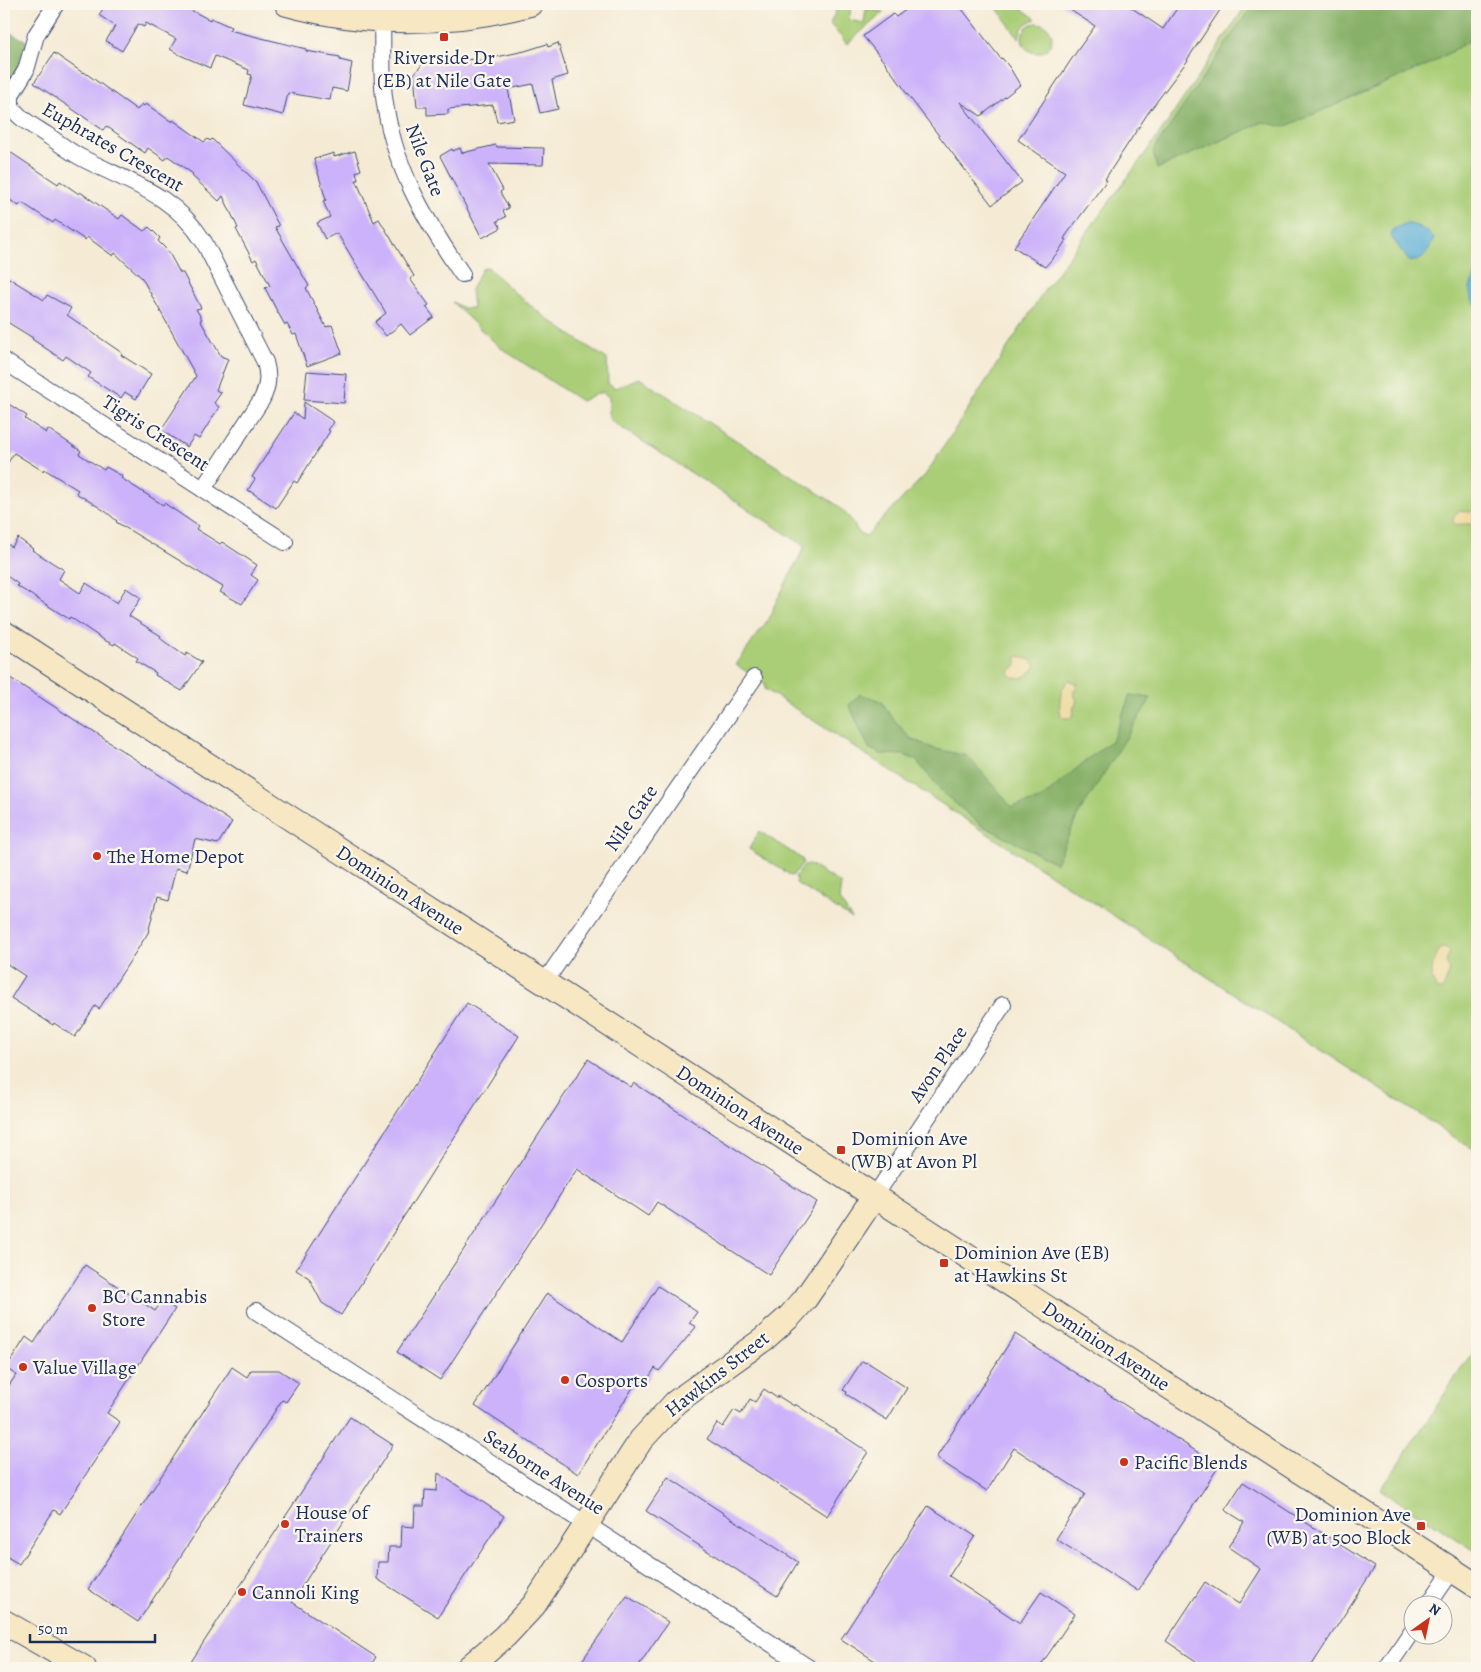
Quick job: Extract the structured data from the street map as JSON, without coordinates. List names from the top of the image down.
{
  "streets": {
    "main road": ["Dominion Avenue", "Hawkins Street"],
    "street": [
      "Euphrates Crescent",
      "Nile Gate",
      "Tigris Crescent",
      "Avon Place",
      "Seaborne Avenue"
    ]
  },
  "crossings": [
    ["Euphrates Crescent", "Tigris Crescent"],
    ["Nile Gate", "Dominion Avenue"],
    ["Dominion Avenue", "Avon Place"],
    ["Dominion Avenue", "Hawkins Street"],
    ["Avon Place", "Hawkins Street"],
    ["Hawkins Street", "Seaborne Avenue"]
  ],
  "places": {
    "transit": [
      "Riverside Dr (EB) at Nile Gate",
      "Dominion Ave (WB) at Avon Pl",
      "Dominion Ave (EB) at Hawkins St",
      "Dominion Ave (WB) at 500 Block"
    ],
    "other": [
      "The Home Depot",
      "BC Cannabis Store",
      "Value Village",
      "Cosports",
      "Pacific Blends",
      "House of Trainers",
      "Cannoli King"
    ]
  },
  "scale_bar": "50 m",
  "north": "top right"
}
